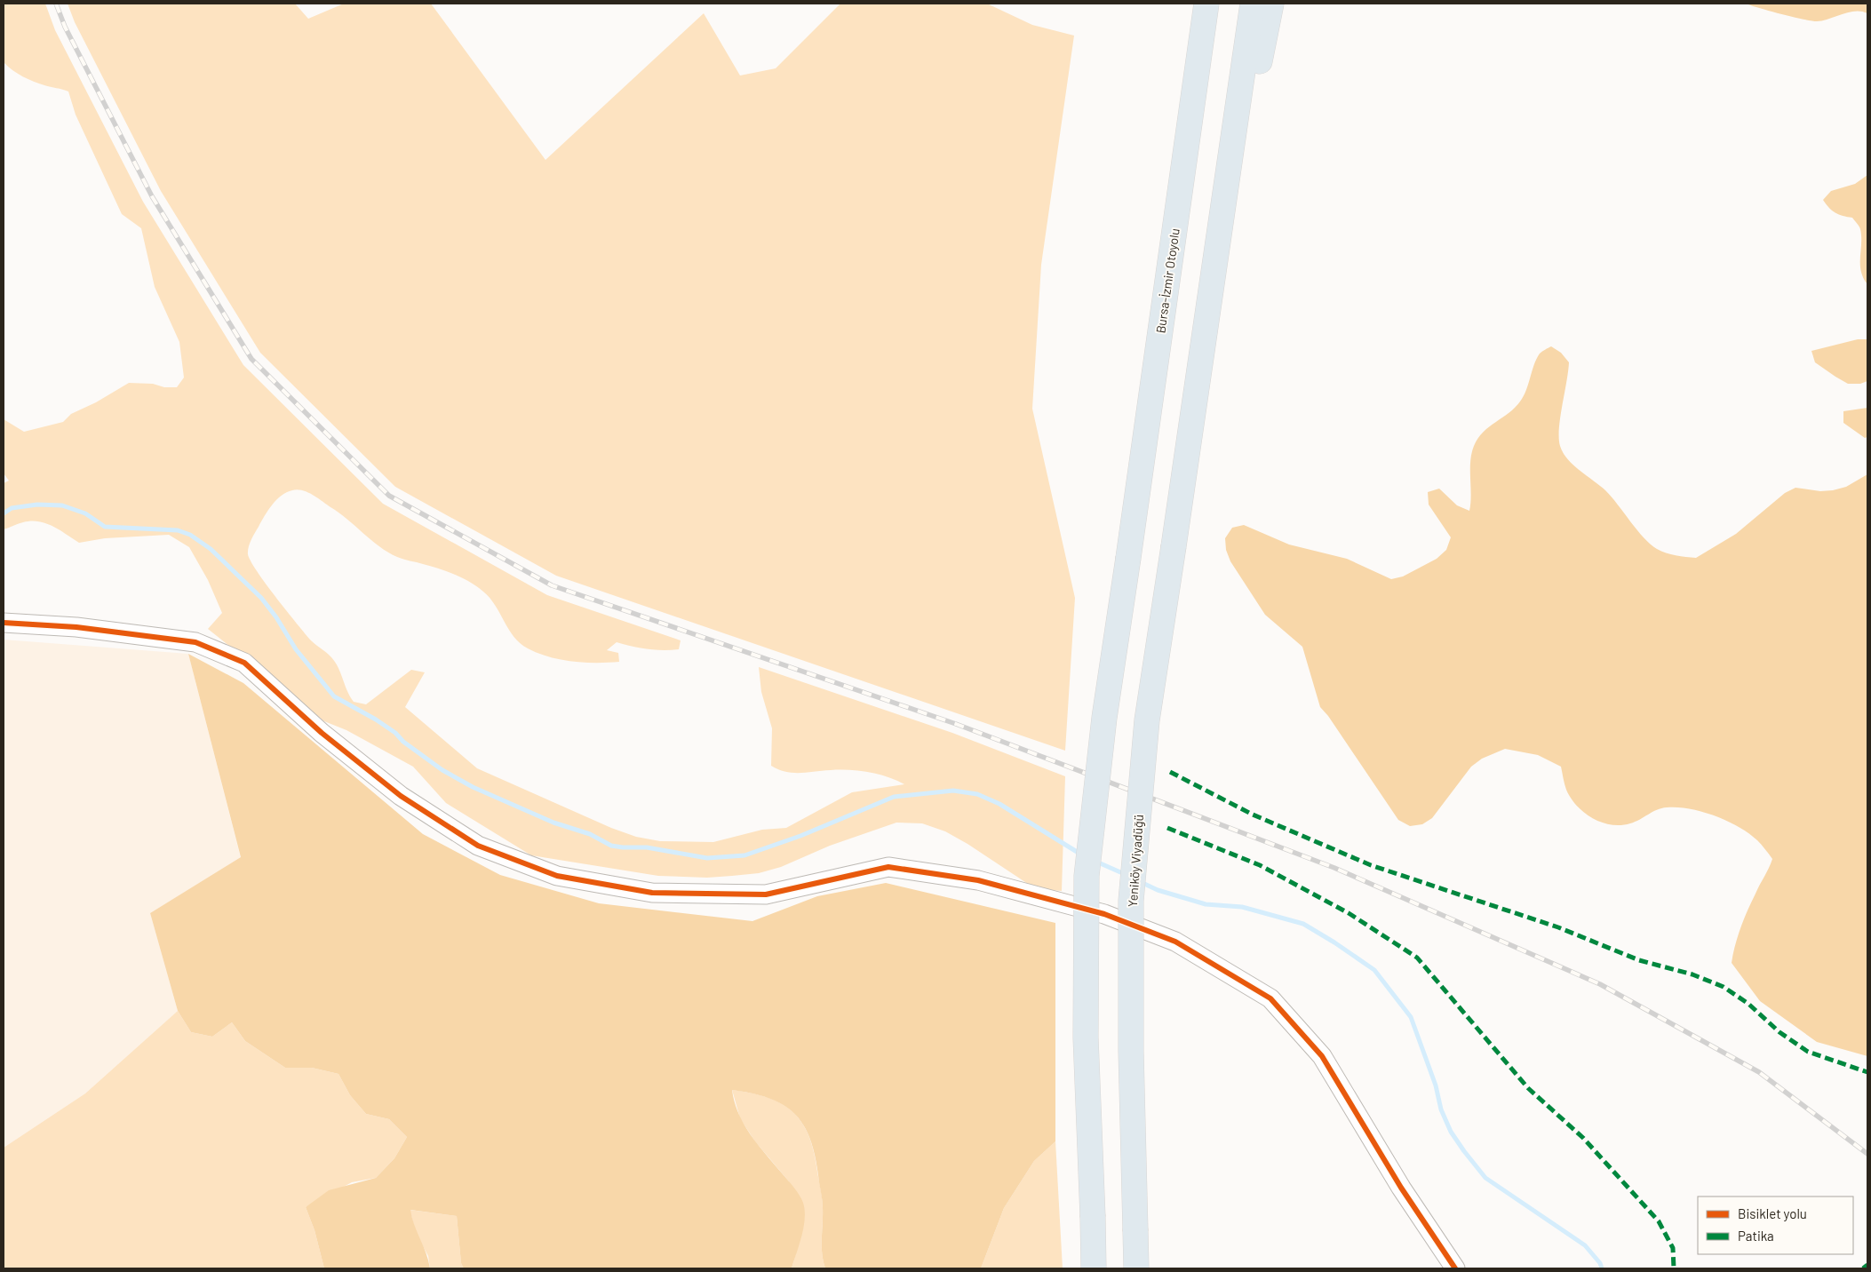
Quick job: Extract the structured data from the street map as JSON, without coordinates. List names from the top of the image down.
{
  "streets": {
    "highway": ["Bursa-İzmir Otoyolu", "Yeniköy Viyadüğü"]
  },
  "legend": ["Bisiklet yolu", "Patika"]
}
